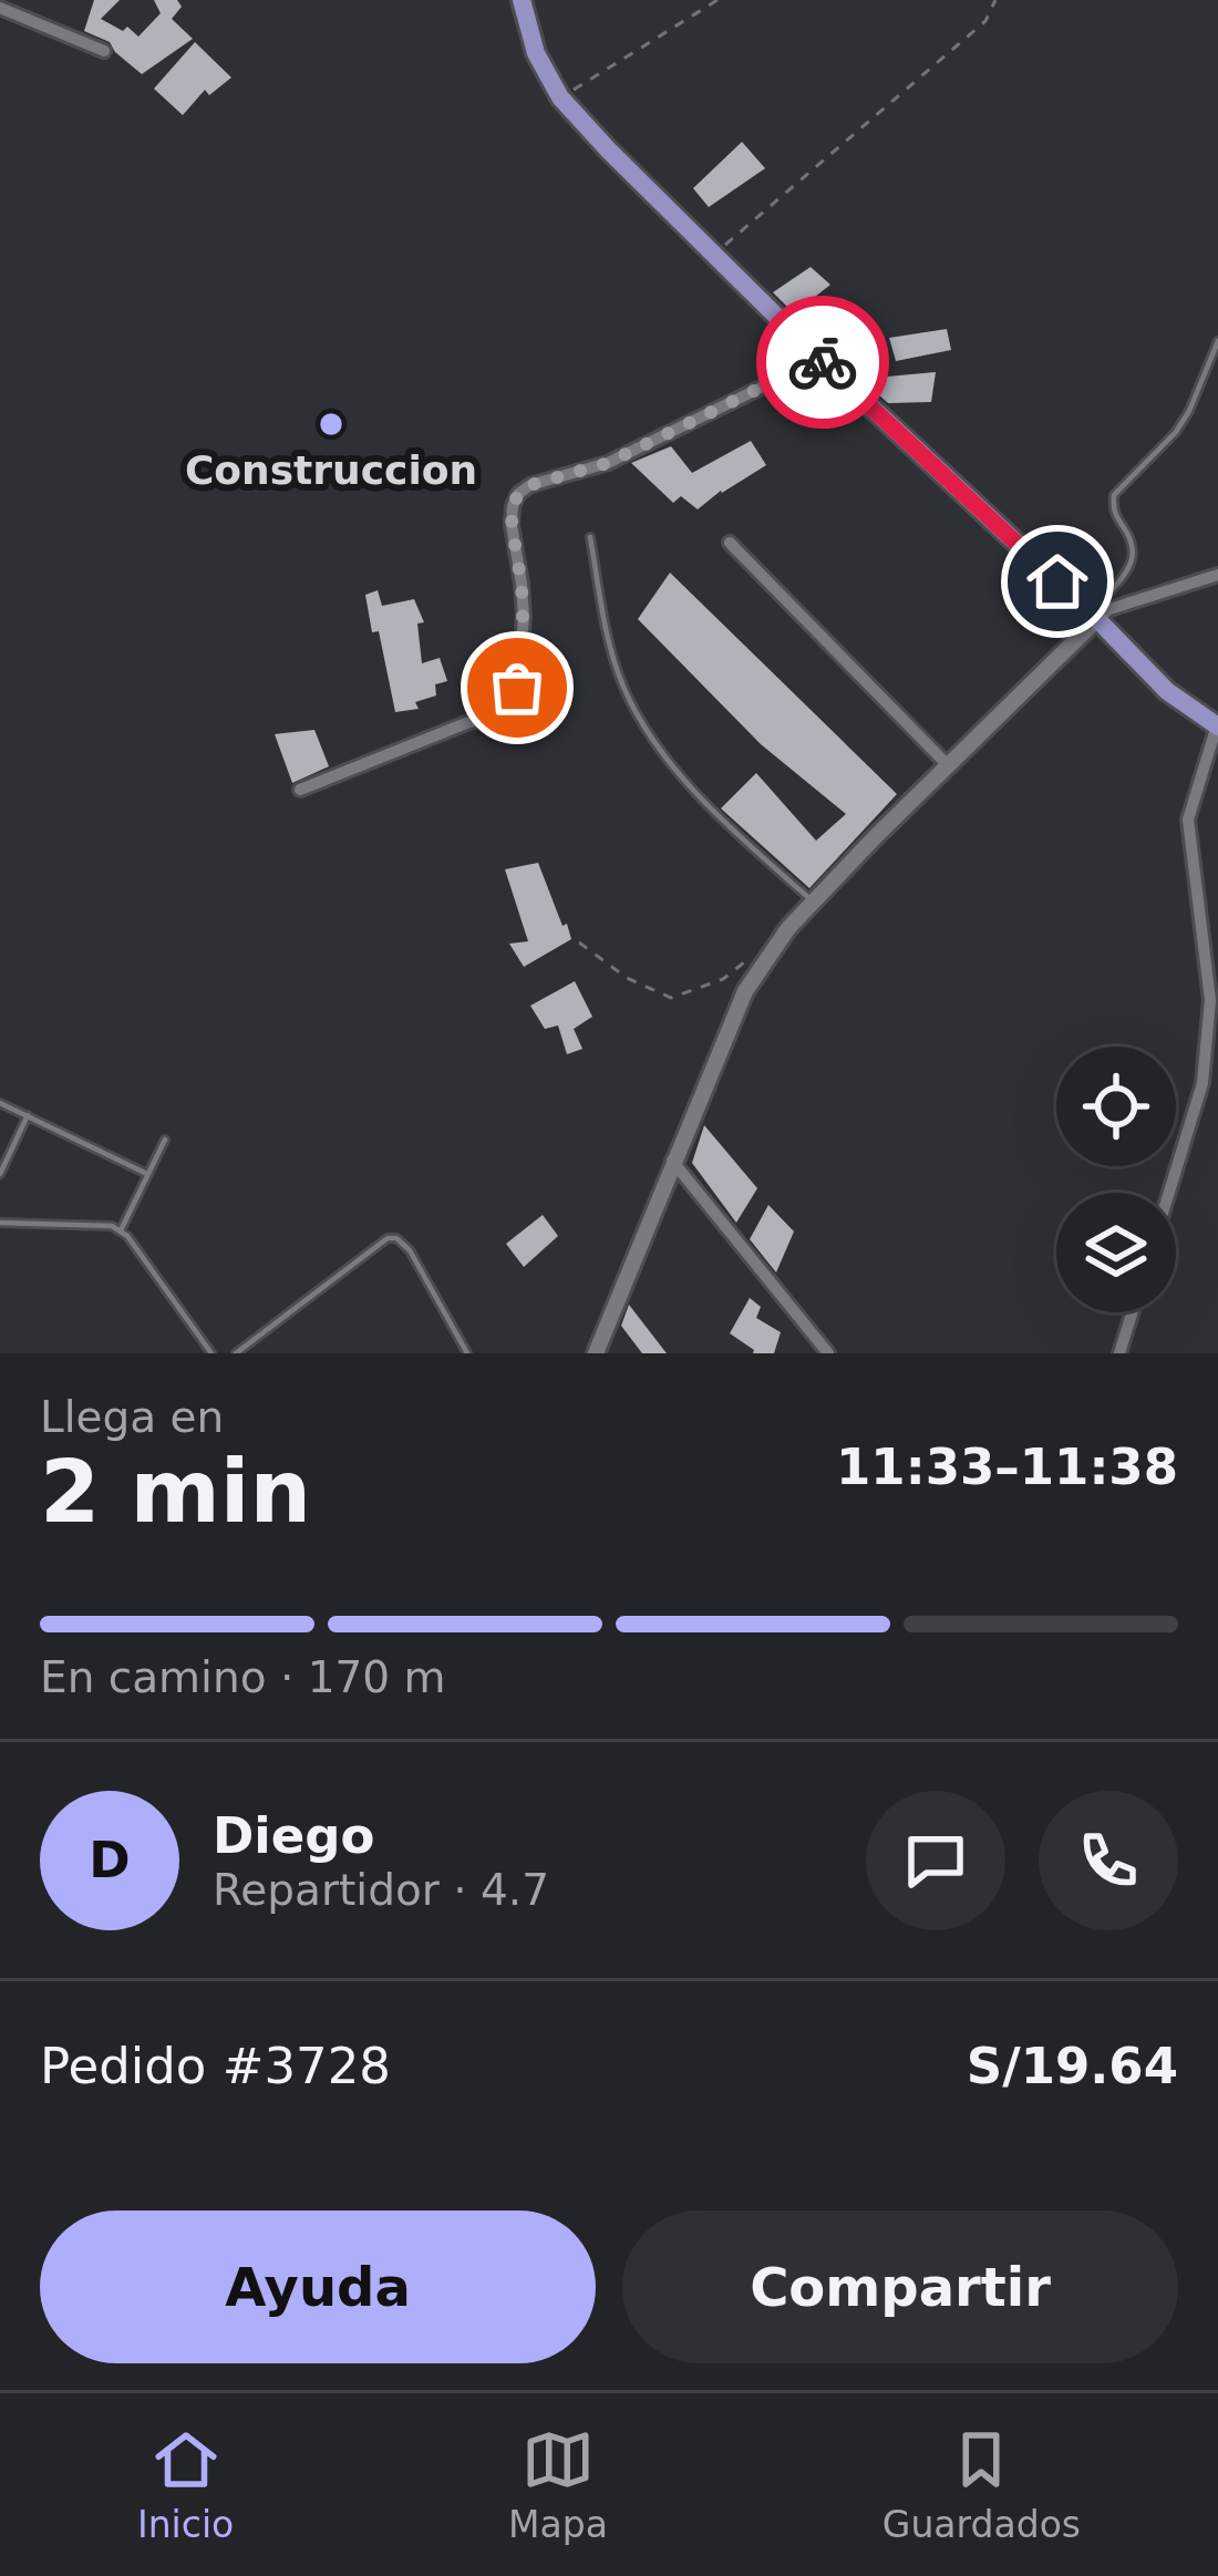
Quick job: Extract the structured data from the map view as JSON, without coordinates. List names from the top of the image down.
{
  "places": ["Construccion"],
  "page": {
    "heading": ["2 min", "Llega en", "11:33–11:38"],
    "panel": [
      "Diego",
      "Repartidor · 4.7",
      "Pedido #3728",
      "S/19.64"
    ],
    "bar": "En camino · 170 m",
    "round": "D",
    "buttons": ["Ayuda", "Compartir"],
    "tabs": ["Inicio", "Mapa", "Guardados"]
  }
}
